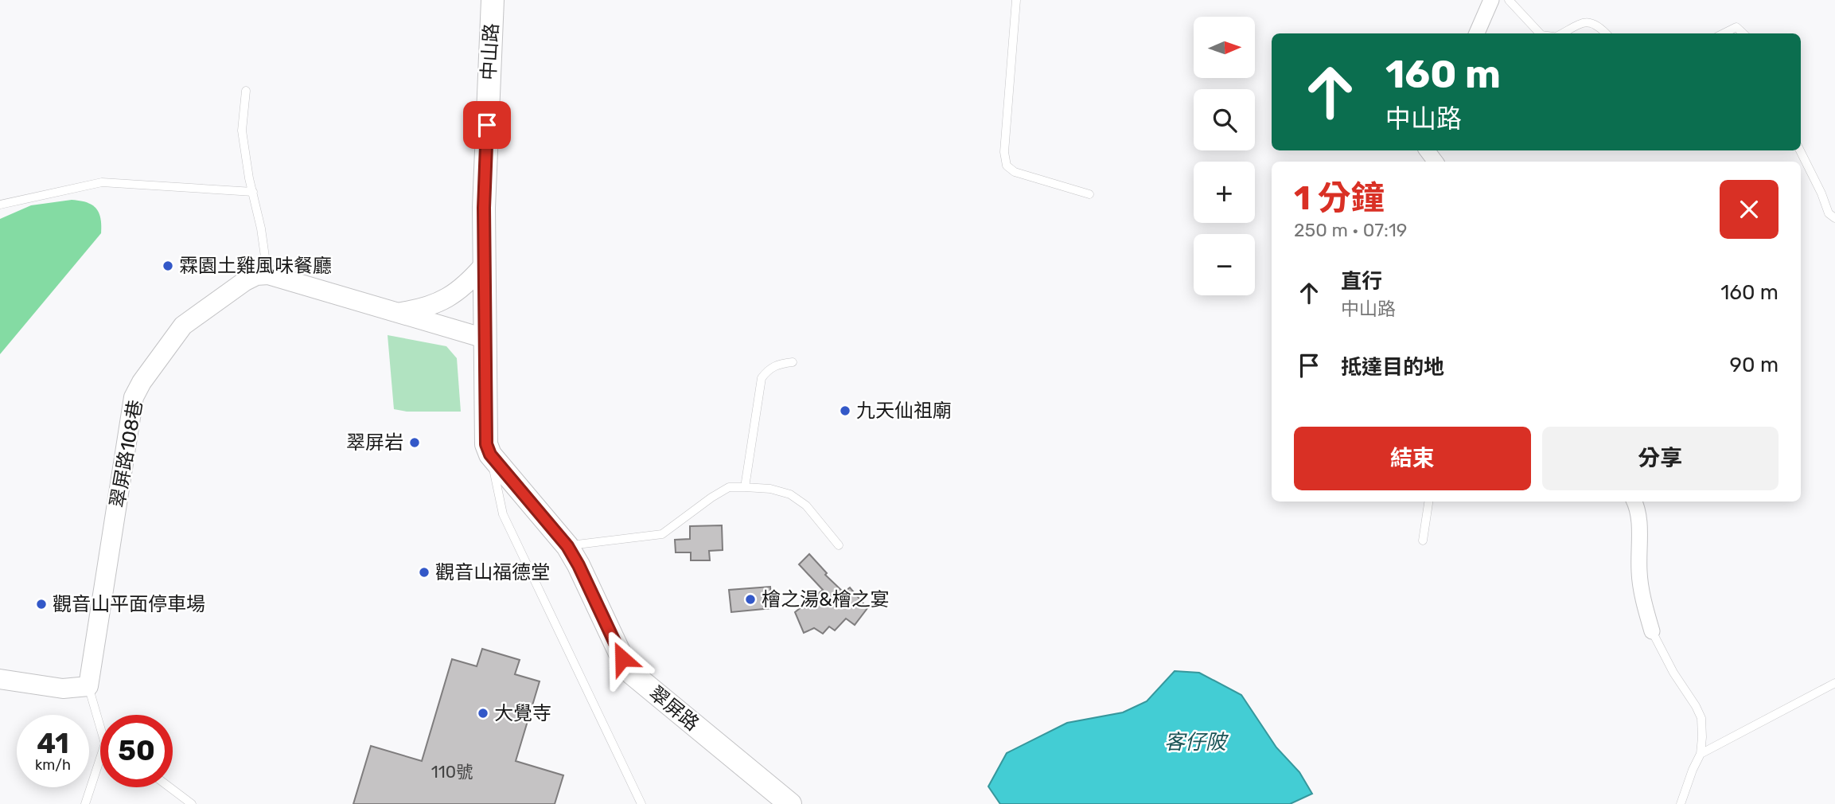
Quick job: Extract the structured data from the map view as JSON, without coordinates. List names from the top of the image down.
{
  "streets": {
    "main road": ["中山路", "翠屏路"],
    "street": ["翠屏路108巷"]
  },
  "water": ["客仔陂"],
  "places": [
    "霖園土雞風味餐廳",
    "九天仙祖廟",
    "翠屏岩",
    "觀音山福德堂",
    "檜之湯&檜之宴",
    "觀音山平面停車場",
    "大覺寺"
  ],
  "house_numbers": ["110號"],
  "north": "right",
  "page": {
    "map_buttons": ["+", "−"],
    "turn": ["160 m", "中山路"],
    "heading": ["1 分鐘", "250 m · 07:19"],
    "list": [
      {
        "name": "直行",
        "note": "中山路",
        "value": "160 m"
      },
      {
        "name": "抵達目的地",
        "value": "90 m"
      }
    ],
    "buttons": ["結束", "分享"],
    "speed": "41 km/h",
    "limit": "50"
  }
}
